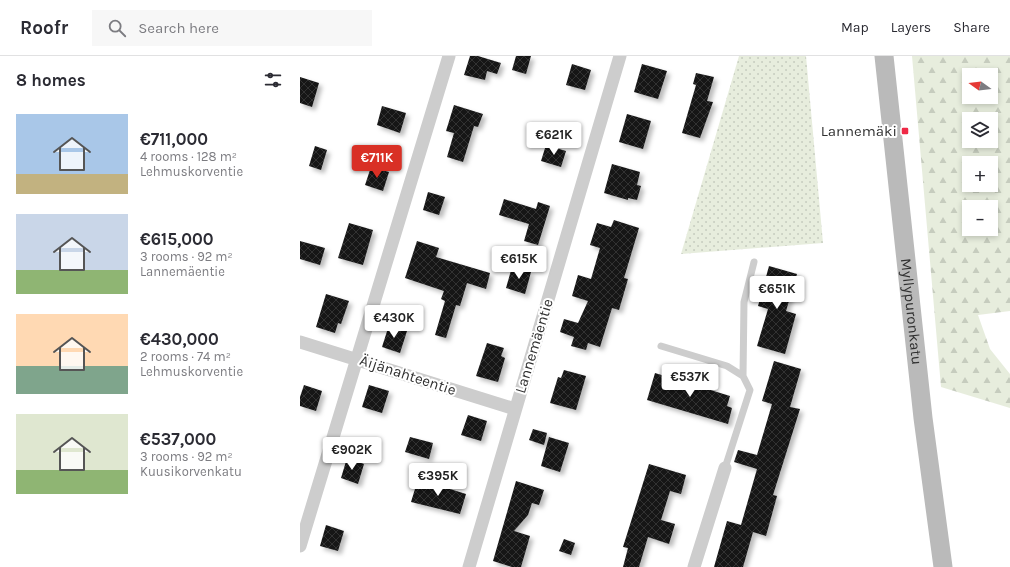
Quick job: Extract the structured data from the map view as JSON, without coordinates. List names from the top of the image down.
{
  "streets": {
    "main road": ["Myllypuronkatu"],
    "street": ["Lannemäentie", "Äijänahteentie"]
  },
  "crossings": [
    ["Lannemäentie", "Äijänahteentie"]
  ],
  "places": {
    "transit": ["Lannemäki"]
  },
  "north": "left",
  "page": {
    "header": "Roofr",
    "search": "Search here",
    "nav": ["Map", "Layers", "Share"],
    "heading": "8 homes",
    "map_buttons": ["+", "−"],
    "list": [
      {
        "name": "€711,000",
        "note": "4 rooms · 128 m² · Lehmuskorventie"
      },
      {
        "name": "€615,000",
        "note": "3 rooms · 92 m² · Lannemäentie"
      },
      {
        "name": "€430,000",
        "note": "2 rooms · 74 m² · Lehmuskorventie"
      },
      {
        "name": "€537,000",
        "note": "3 rooms · 92 m² · Kuusikorvenkatu"
      }
    ],
    "price": [
      "€621K",
      "€711K",
      "€615K",
      "€651K",
      "€430K",
      "€537K",
      "€902K",
      "€395K"
    ]
  }
}
